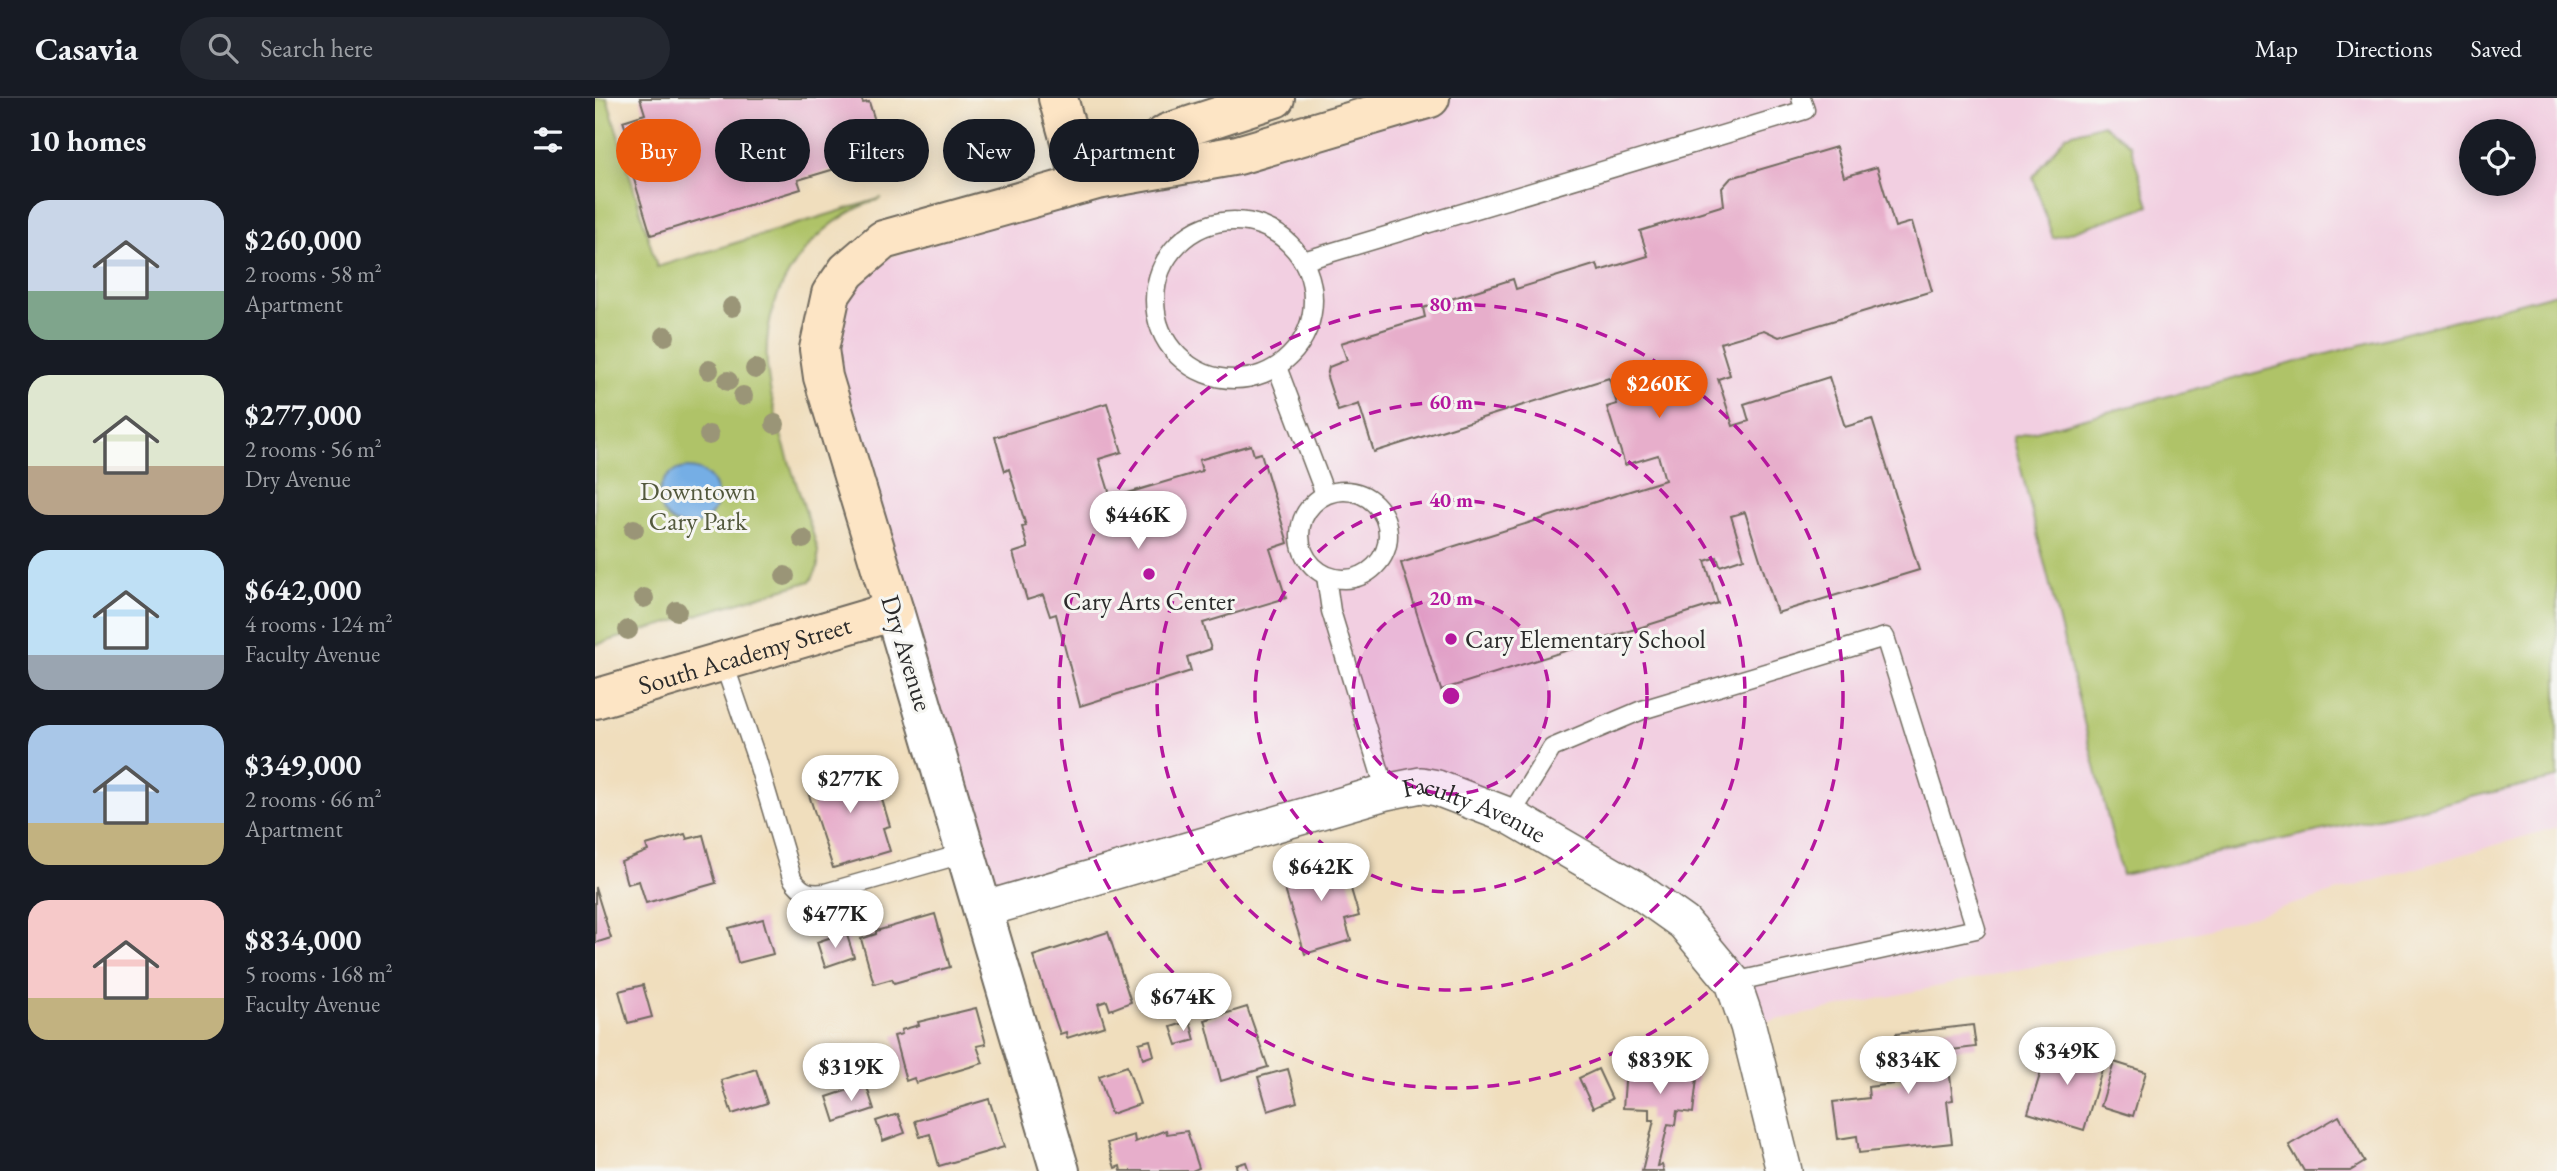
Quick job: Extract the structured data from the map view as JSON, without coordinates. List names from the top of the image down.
{
  "streets": {
    "main road": ["Dry Avenue", "South Academy Street"],
    "street": ["Faculty Avenue"]
  },
  "crossings": [
    ["Dry Avenue", "South Academy Street"],
    ["Dry Avenue", "Faculty Avenue"]
  ],
  "parks": ["Downtown Cary Park"],
  "places": ["Cary Arts Center", "Cary Elementary School"],
  "page": {
    "header": "Casavia",
    "search": "Search here",
    "nav": ["Map", "Directions", "Saved"],
    "heading": "10 homes",
    "chip": [
      "Buy",
      "Rent",
      "Filters",
      "New",
      "Apartment"
    ],
    "list": [
      {
        "name": "$260,000",
        "note": "2 rooms · 58 m² · Apartment"
      },
      {
        "name": "$277,000",
        "note": "2 rooms · 56 m² · Dry Avenue"
      },
      {
        "name": "$642,000",
        "note": "4 rooms · 124 m² · Faculty Avenue"
      },
      {
        "name": "$349,000",
        "note": "2 rooms · 66 m² · Apartment"
      },
      {
        "name": "$834,000",
        "note": "5 rooms · 168 m² · Faculty Avenue"
      }
    ],
    "price": [
      "$260K",
      "$446K",
      "$277K",
      "$642K",
      "$477K",
      "$674K",
      "$349K",
      "$839K",
      "$834K",
      "$319K"
    ]
  },
  "rings": [
    "80 m",
    "60 m",
    "40 m",
    "20 m"
  ]
}
